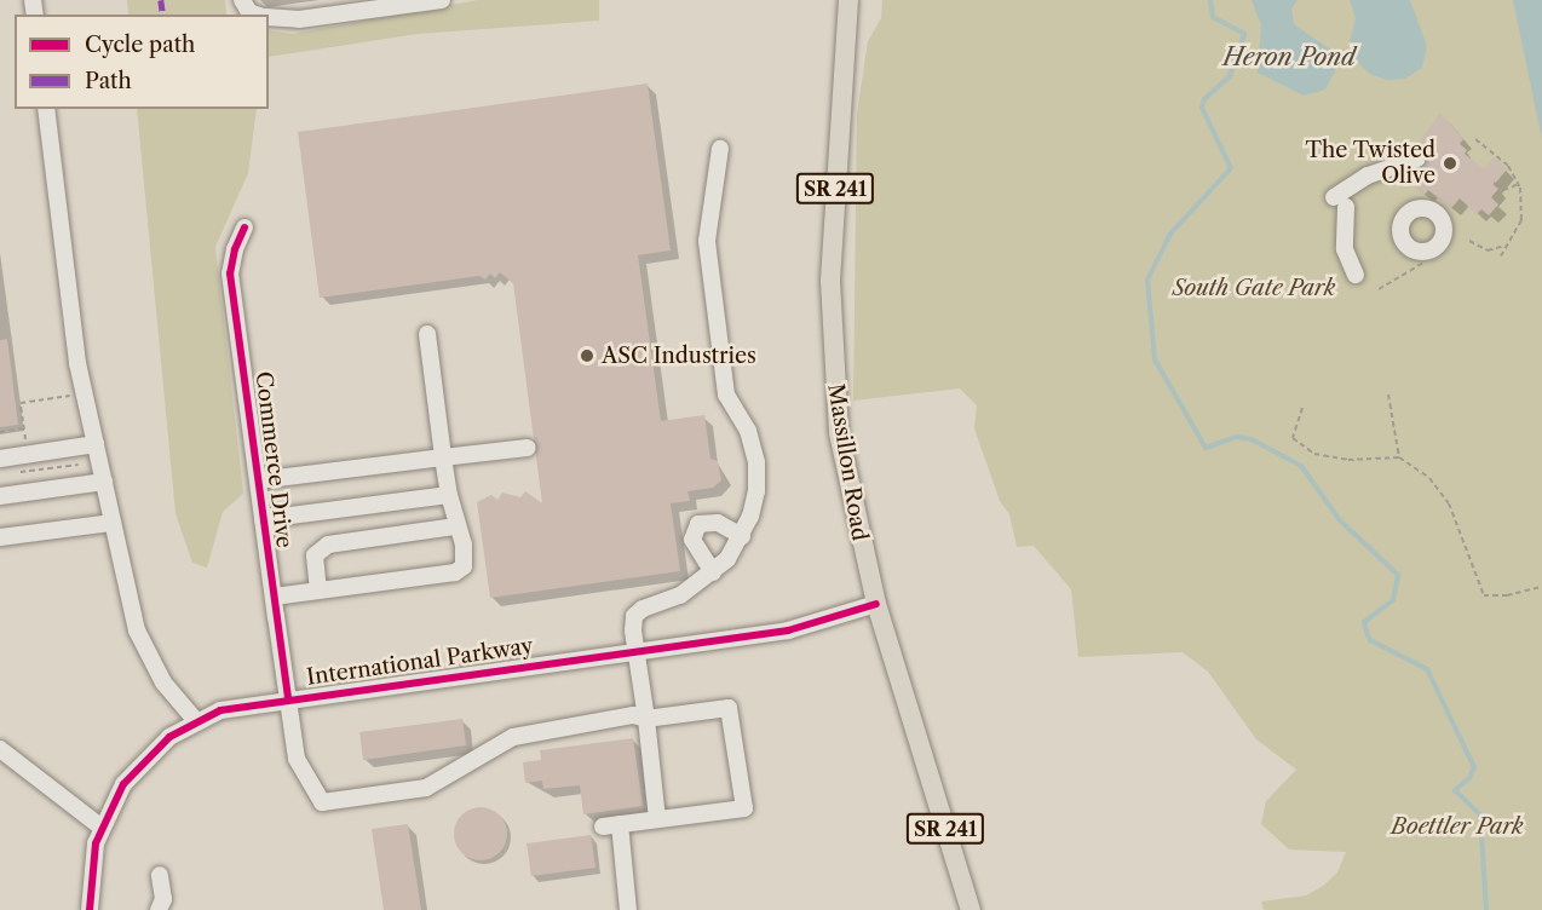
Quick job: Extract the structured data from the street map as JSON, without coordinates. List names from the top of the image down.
{
  "streets": {
    "main road": ["SR 241", "Massillon Road"],
    "street": ["Commerce Drive", "International Parkway"]
  },
  "crossings": [
    ["Commerce Drive", "International Parkway"],
    ["Massillon Road", "International Parkway"]
  ],
  "water": ["Heron Pond"],
  "parks": ["South Gate Park", "Boettler Park"],
  "places": ["The Twisted Olive", "ASC Industries"],
  "legend": ["Cycle path", "Path"]
}
